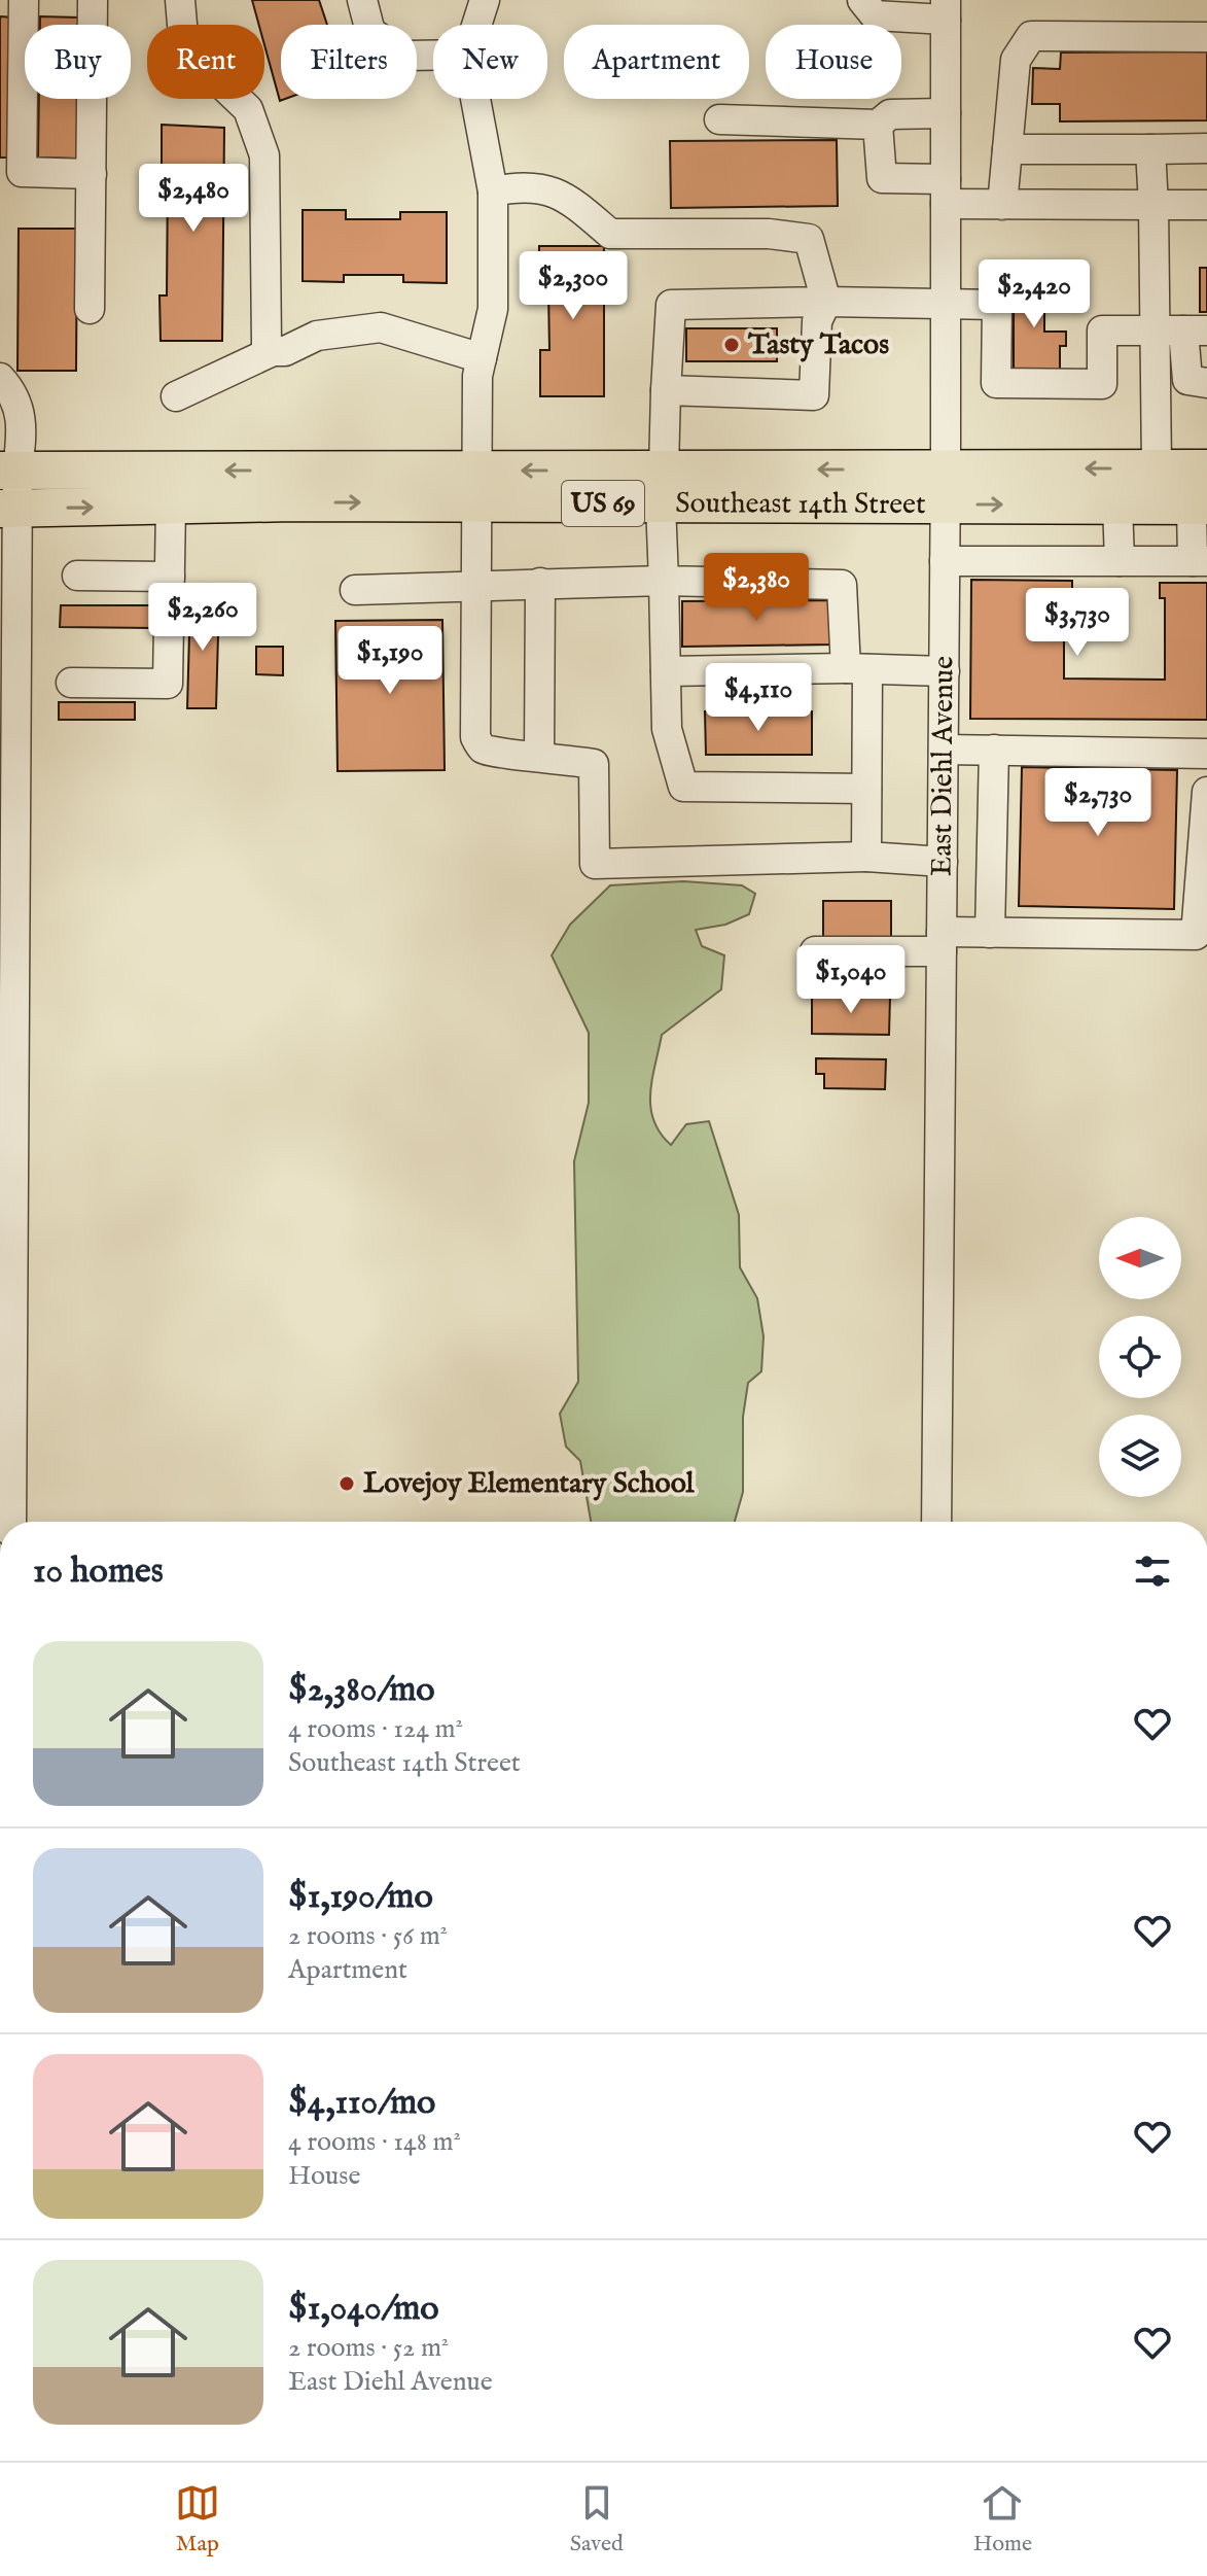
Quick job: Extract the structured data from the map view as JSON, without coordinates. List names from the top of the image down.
{
  "streets": {
    "main road": ["US 69", "Southeast 14th Street"],
    "street": ["East Diehl Avenue"]
  },
  "crossings": [
    ["Southeast 14th Street", "East Diehl Avenue"]
  ],
  "places": ["Tasty Tacos", "Lovejoy Elementary School"],
  "north": "left",
  "page": {
    "chip": [
      "Buy",
      "Rent",
      "Filters",
      "New",
      "Apartment",
      "House"
    ],
    "price": [
      "$2,480",
      "$2,300",
      "$2,420",
      "$2,380",
      "$2,260",
      "$3,730",
      "$1,190",
      "$4,110",
      "$2,730",
      "$1,040"
    ],
    "heading": "10 homes",
    "list": [
      {
        "name": "$2,380/mo",
        "note": "4 rooms · 124 m² · Southeast 14th Street"
      },
      {
        "name": "$1,190/mo",
        "note": "2 rooms · 56 m² · Apartment"
      },
      {
        "name": "$4,110/mo",
        "note": "4 rooms · 148 m² · House"
      },
      {
        "name": "$1,040/mo",
        "note": "2 rooms · 52 m² · East Diehl Avenue"
      }
    ],
    "tabs": ["Map", "Saved", "Home"]
  }
}
